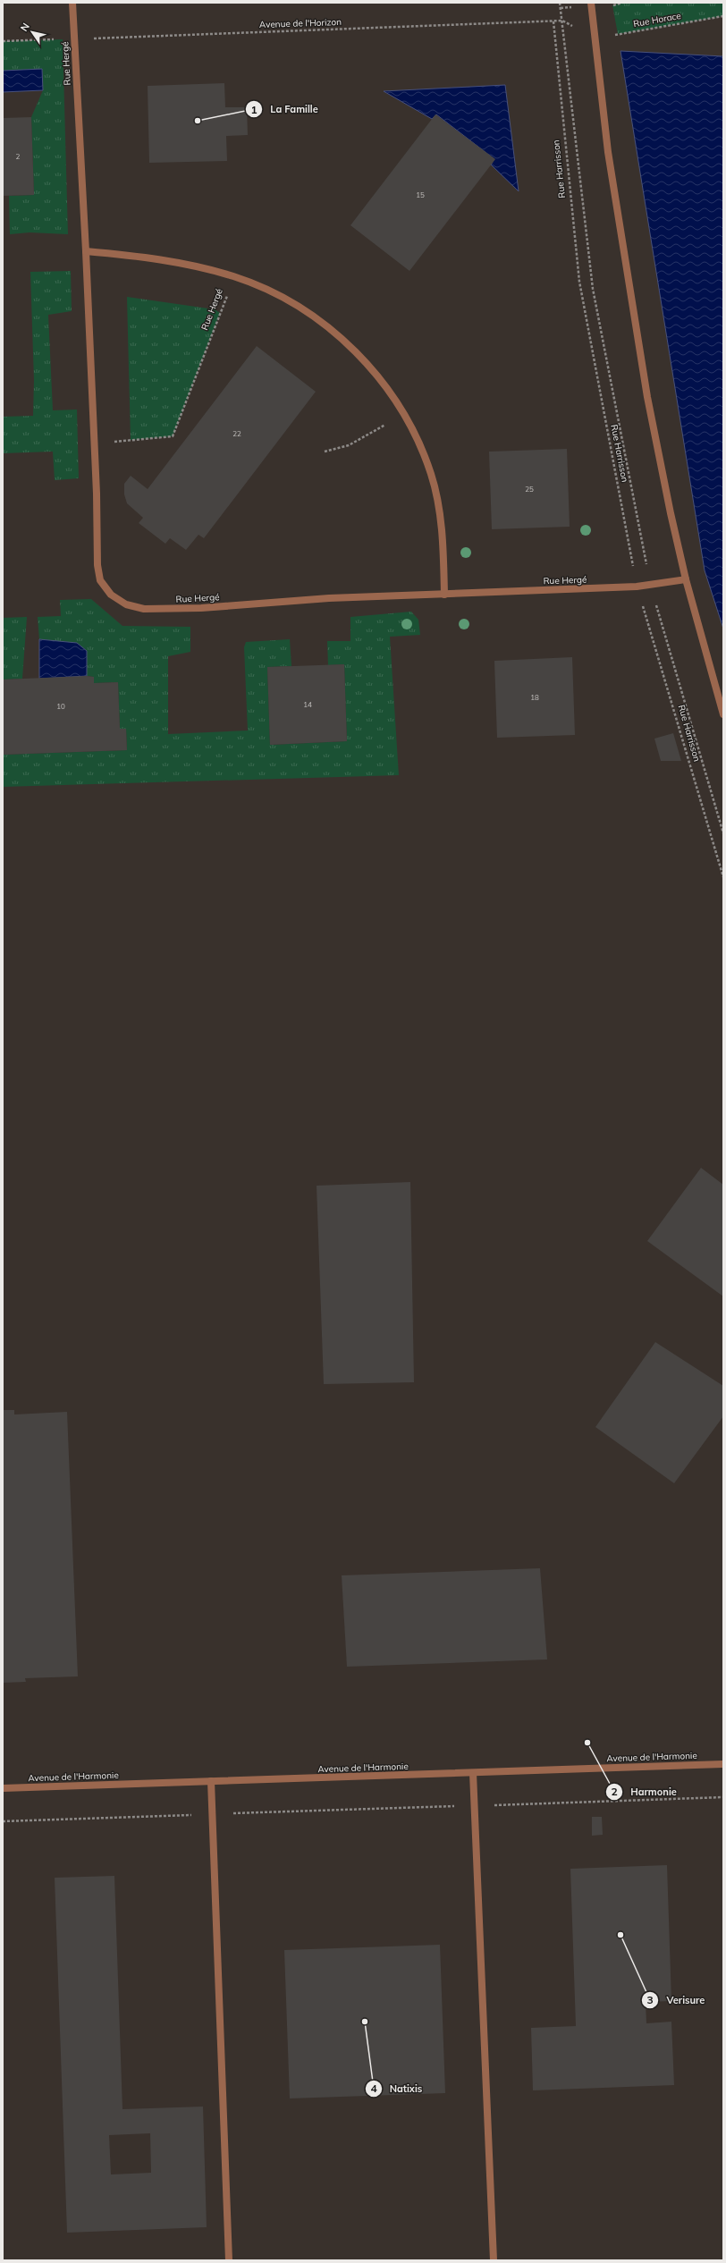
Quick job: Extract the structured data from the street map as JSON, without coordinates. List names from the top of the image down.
{
  "streets": {
    "street": ["Rue Hergé", "Avenue de l'Harmonie"],
    "path": ["Rue Horace", "Avenue de l'Horizon", "Rue Harrisson"]
  },
  "crossings": [
    ["Avenue de l'Horizon", "Rue Hergé"],
    ["Avenue de l'Horizon", "Rue Harrisson"],
    ["Rue Hergé", "Rue Harrisson"]
  ],
  "places": [
    "La Famille",
    "Harmonie",
    "Verisure",
    "Natixis"
  ],
  "house_numbers": [
    "2",
    "15",
    "22",
    "25",
    "18",
    "14",
    "10"
  ],
  "north": "top left"
}
